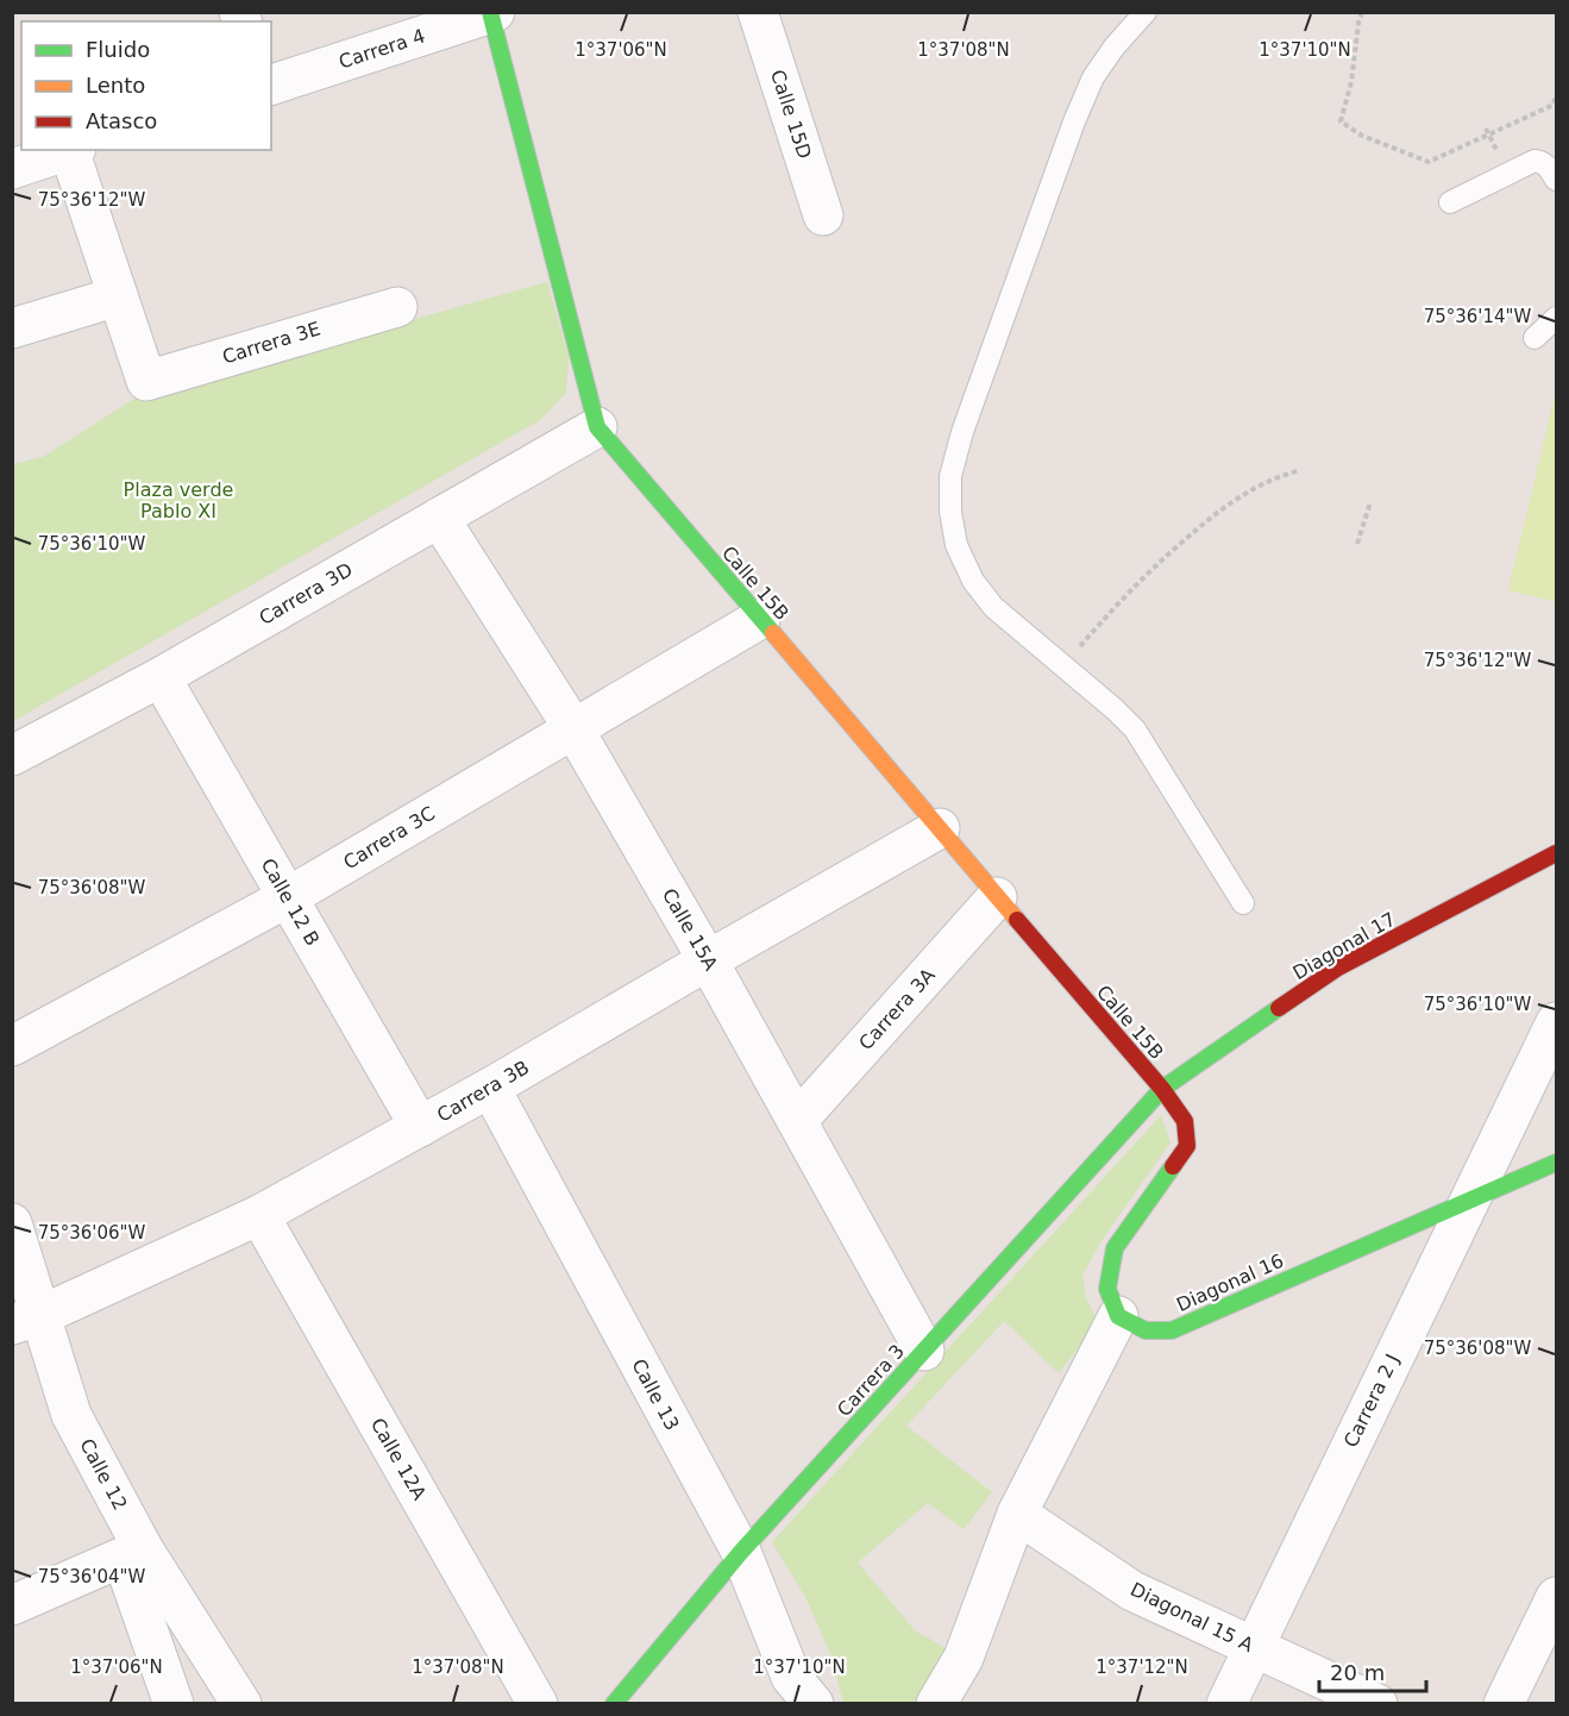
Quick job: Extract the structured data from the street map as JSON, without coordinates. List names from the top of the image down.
{
  "streets": {
    "street": [
      "Carrera 4",
      "Calle 15D",
      "Carrera 3E",
      "Calle 15B",
      "Carrera 3D",
      "Carrera 3C",
      "Calle 12 B",
      "Calle 15A",
      "Diagonal 17",
      "Carrera 3A",
      "Carrera 3B",
      "Diagonal 16",
      "Carrera 3",
      "Calle 13",
      "Carrera 2 J",
      "Calle 12A",
      "Calle 12",
      "Diagonal 15 A"
    ]
  },
  "crossings": [
    ["Carrera 4", "Calle 15B"],
    ["Calle 15B", "Carrera 3D"],
    ["Calle 15B", "Carrera 3C"],
    ["Calle 15B", "Diagonal 17"],
    ["Calle 15B", "Carrera 3A"],
    ["Calle 15B", "Carrera 3B"],
    ["Calle 15B", "Carrera 3"],
    ["Carrera 3D", "Calle 12 B"],
    ["Carrera 3D", "Calle 15A"],
    ["Carrera 3C", "Calle 12 B"],
    ["Carrera 3C", "Calle 15A"],
    ["Calle 12 B", "Carrera 3B"],
    ["Calle 15A", "Carrera 3A"],
    ["Calle 15A", "Carrera 3B"],
    ["Calle 15A", "Carrera 3"],
    ["Diagonal 17", "Carrera 3"],
    ["Carrera 3B", "Calle 13"],
    ["Carrera 3B", "Calle 12A"],
    ["Carrera 3B", "Calle 12"],
    ["Diagonal 16", "Carrera 2 J"],
    ["Carrera 3", "Calle 13"],
    ["Carrera 2 J", "Diagonal 15 A"]
  ],
  "parks": ["Plaza verde Pablo XI"],
  "legend": ["Fluido", "Lento", "Atasco"],
  "scale_bar": "20 m",
  "coordinates": [
    "1°37'06\"N",
    "1°37'08\"N",
    "1°37'10\"N",
    "75°36'12\"W",
    "75°36'14\"W",
    "75°36'10\"W",
    "75°36'08\"W",
    "75°36'06\"W",
    "75°36'04\"W",
    "1°37'12\"N"
  ]
}
